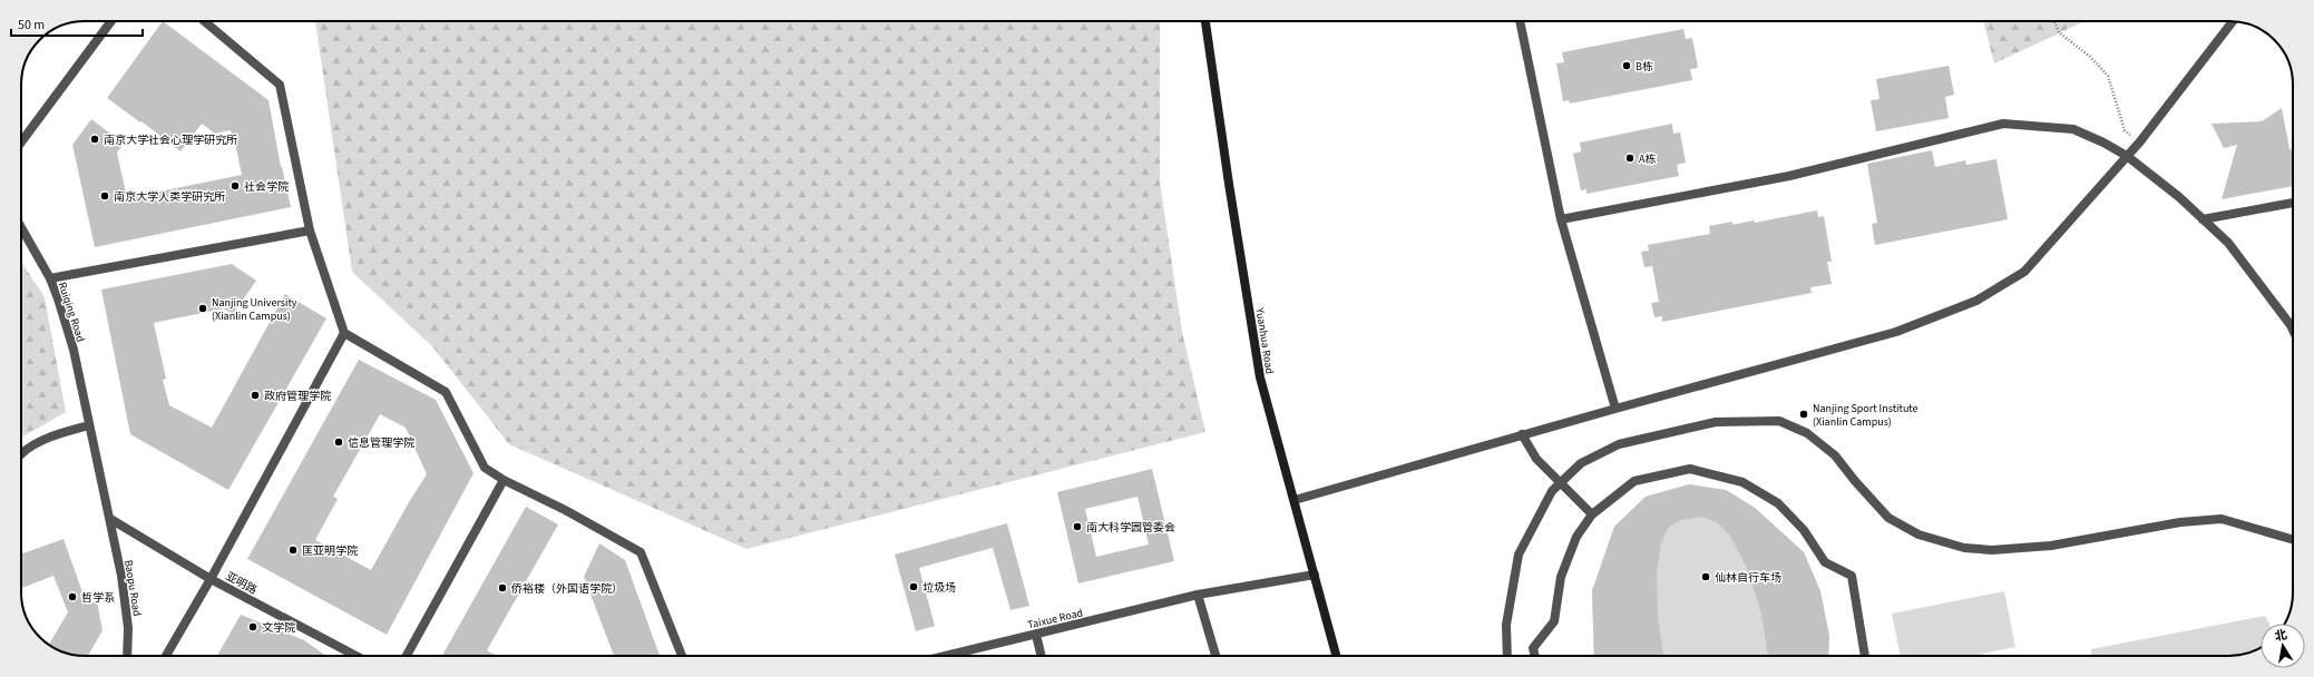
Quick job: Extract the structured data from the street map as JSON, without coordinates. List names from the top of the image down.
{
  "streets": {
    "street": [
      "Ruiqing Road",
      "Yuanhua Road",
      "亚明路",
      "Baopu Road",
      "Taixue Road"
    ]
  },
  "crossings": [
    ["Ruiqing Road", "亚明路"],
    ["Ruiqing Road", "Baopu Road"],
    ["Yuanhua Road", "Taixue Road"],
    ["亚明路", "Baopu Road"]
  ],
  "places": [
    "B栋",
    "南京大学社会心理学研究所",
    "A栋",
    "社会学院",
    "南京大学人类学研究所",
    "Nanjing University (Xianlin Campus)",
    "政府管理学院",
    "Nanjing Sport Institute (Xianlin Campus)",
    "信息管理学院",
    "南大科学园管委会",
    "匡亚明学院",
    "仙林自行车场",
    "垃圾场",
    "侨裕楼（外国语学院）",
    "哲学系",
    "文学院"
  ],
  "scale_bar": "50 m",
  "north": "top"
}
